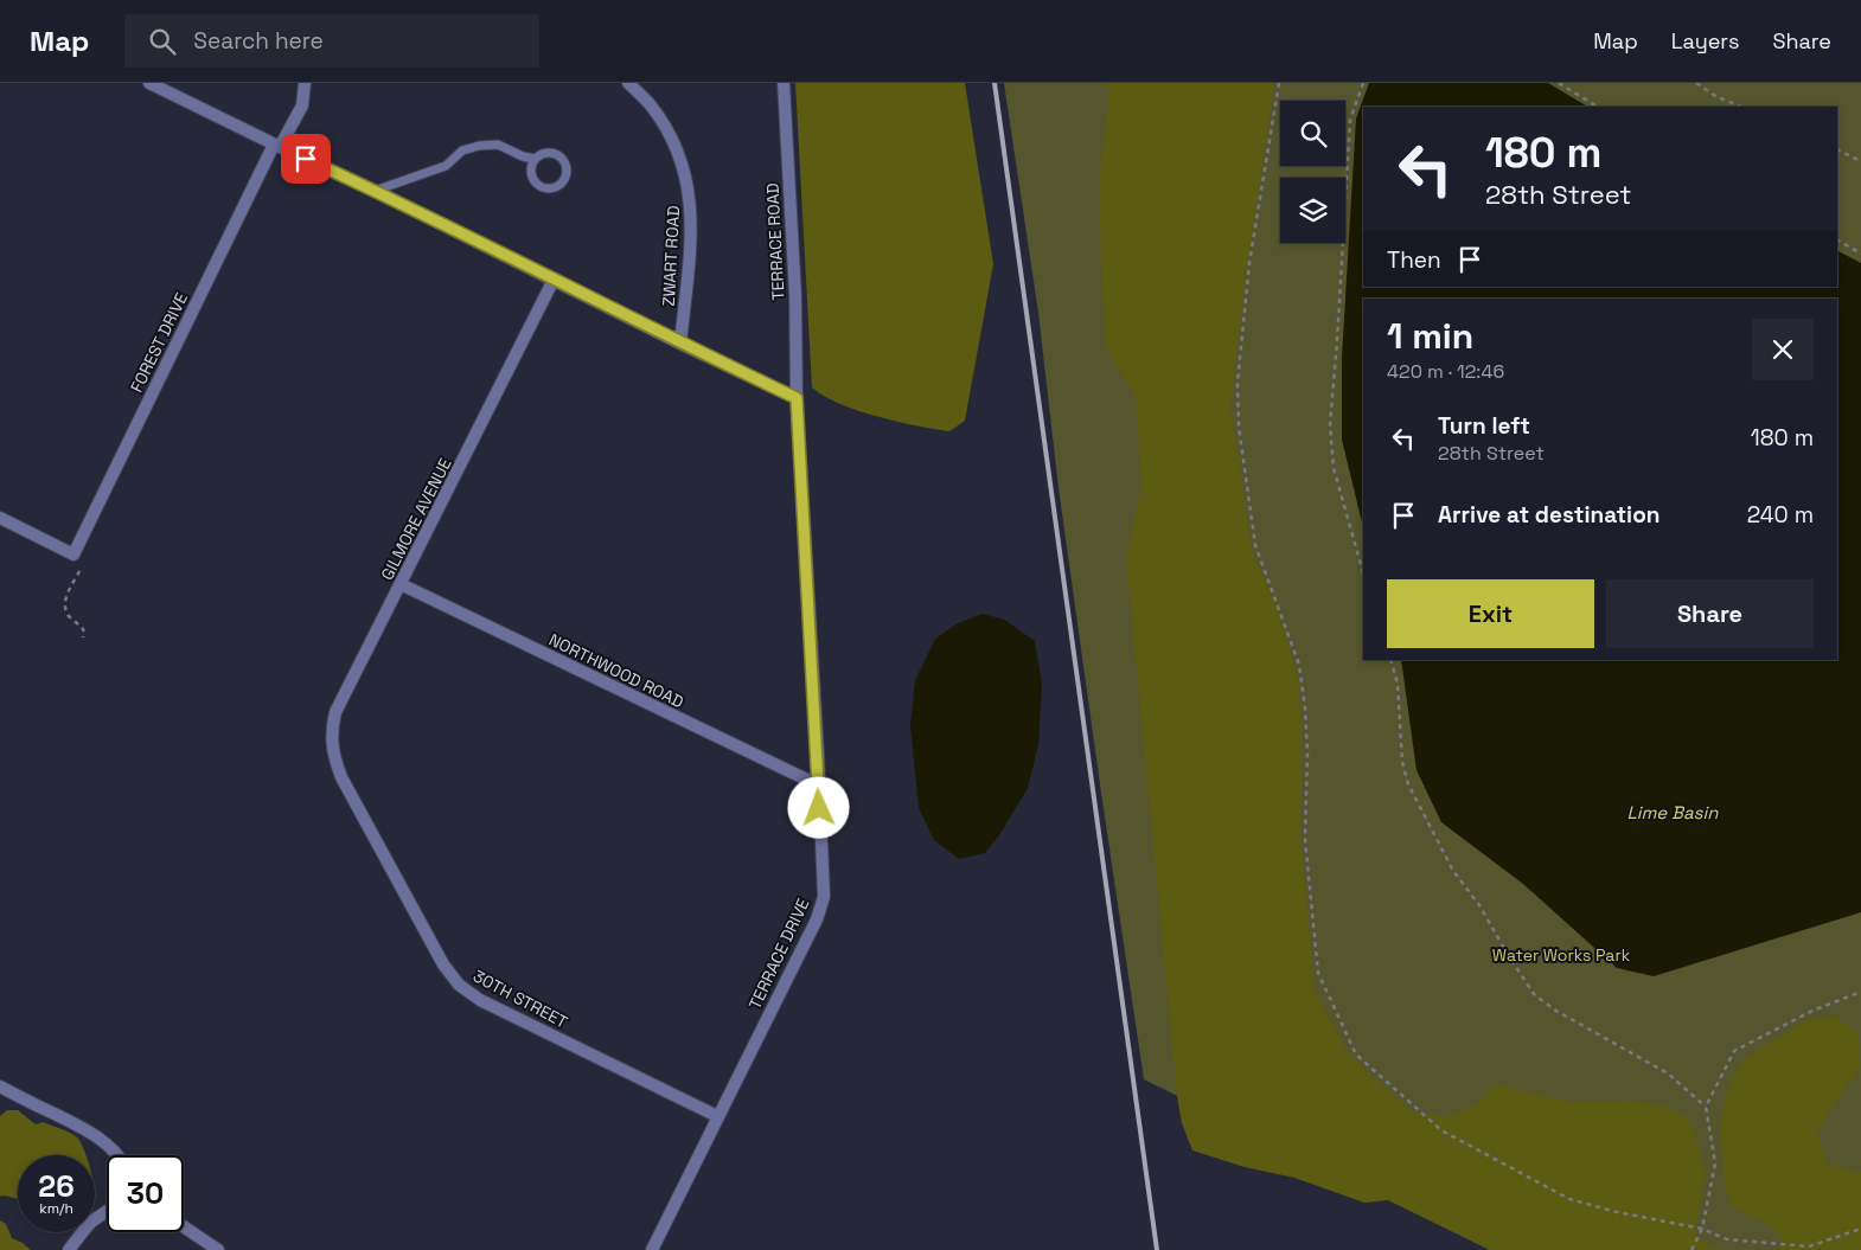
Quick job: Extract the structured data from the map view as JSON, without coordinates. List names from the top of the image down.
{
  "streets": {
    "street": [
      "TERRACE ROAD",
      "ZWART ROAD",
      "FOREST DRIVE",
      "GILMORE AVENUE",
      "NORTHWOOD ROAD",
      "TERRACE DRIVE",
      "30TH STREET"
    ]
  },
  "crossings": [
    ["TERRACE ROAD", "TERRACE DRIVE"],
    ["GILMORE AVENUE", "NORTHWOOD ROAD"],
    ["GILMORE AVENUE", "30TH STREET"],
    ["NORTHWOOD ROAD", "TERRACE DRIVE"],
    ["TERRACE DRIVE", "30TH STREET"]
  ],
  "water": ["Lime Basin"],
  "parks": ["Water Works Park"],
  "page": {
    "header": "Map",
    "search": "Search here",
    "nav": ["Map", "Layers", "Share"],
    "turn": ["180 m", "28th Street"],
    "then": "Then",
    "heading": ["1 min", "420 m · 12:46"],
    "list": [
      {
        "name": "Turn left",
        "note": "28th Street",
        "value": "180 m"
      },
      {
        "name": "Arrive at destination",
        "value": "240 m"
      }
    ],
    "buttons": ["Exit", "Share"],
    "speed": "26 km/h",
    "limit": "30"
  }
}
